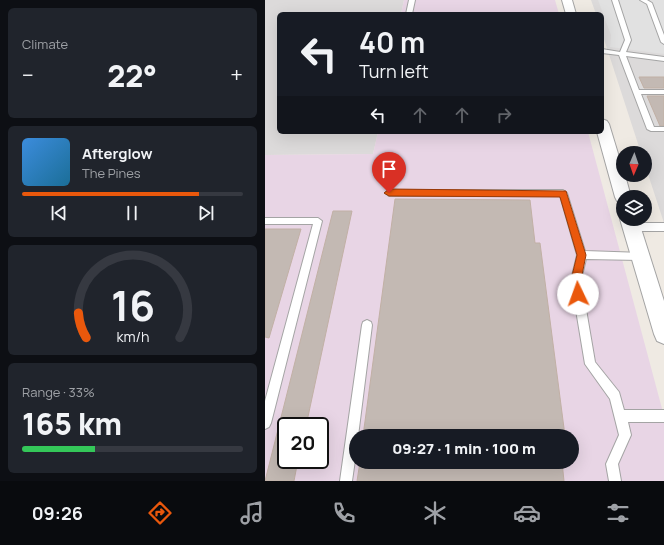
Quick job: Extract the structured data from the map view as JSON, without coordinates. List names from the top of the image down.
{
  "north": "bottom",
  "page": {
    "tile": [
      "Climate",
      ["Range · 33%", "165 km"]
    ],
    "turn": ["40 m", "Turn left"],
    "heat": ["−", "22°", "+"],
    "song": ["Afterglow", "The Pines"],
    "limit": "20",
    "trip": "09:27 · 1 min · 100 m",
    "tabs": "09:26",
    "gauge": ["16", "km/h"]
  }
}
